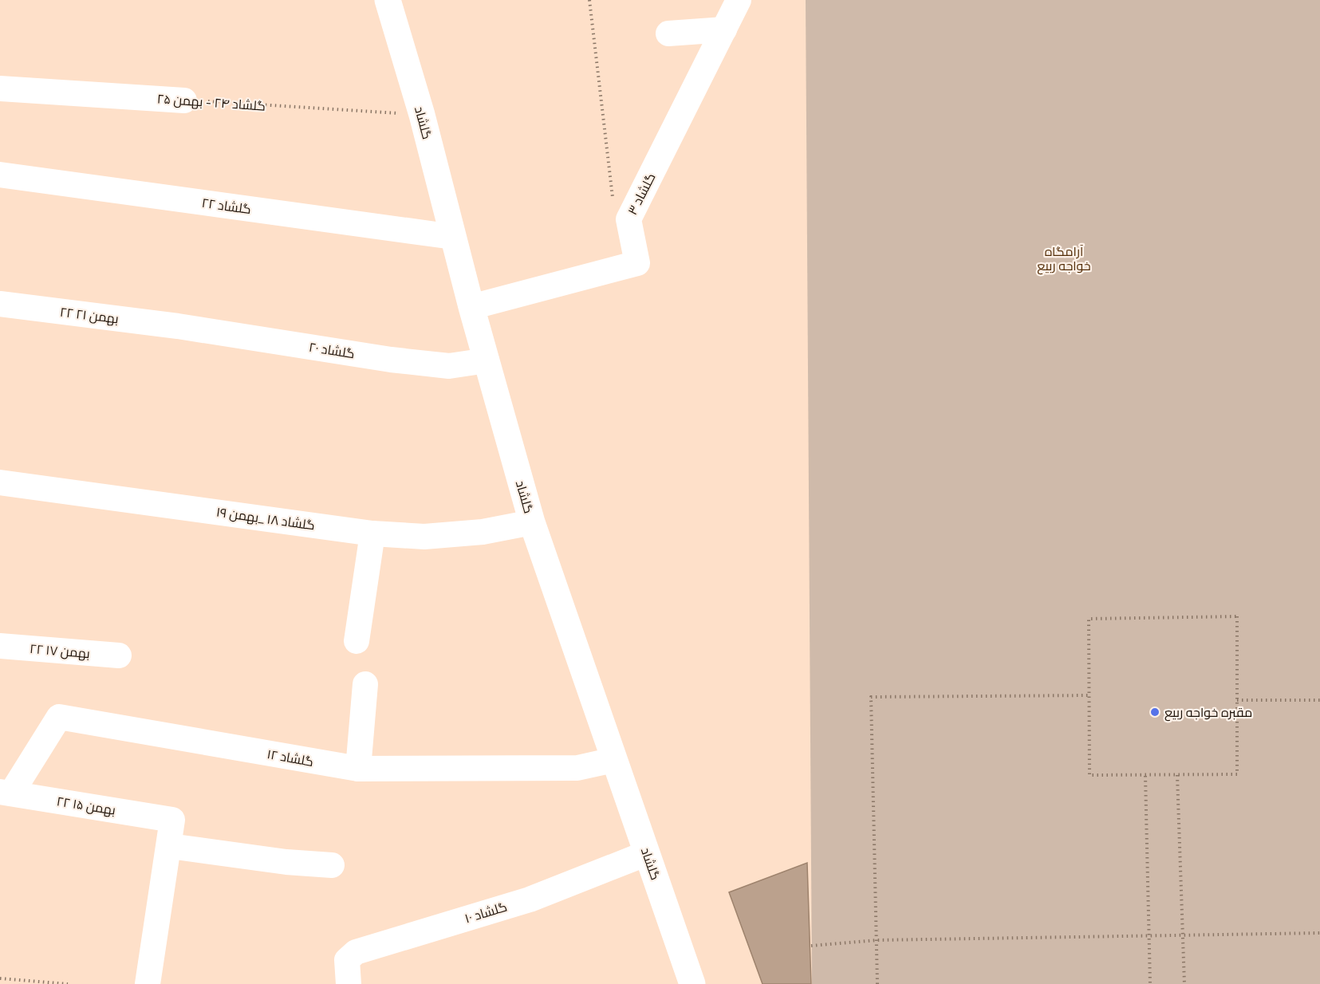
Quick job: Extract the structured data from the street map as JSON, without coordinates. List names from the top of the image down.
{
  "streets": {
    "street": [
      "گلشاد ۲۴ - بهمن ۲۵",
      "گلشاد",
      "گلشاد ۳",
      "گلشاد ۲۲",
      "۲۲ بهمن ۲۱",
      "گلشاد ۲۰",
      "گلشاد ۱۸ _بهمن ۱۹",
      "۲۲ بهمن ۱۷",
      "گلشاد ۱۲",
      "۲۲ بهمن ۱۵",
      "گلشاد ۱۰"
    ]
  },
  "crossings": [
    ["گلشاد ۲۴ - بهمن ۲۵", "گلشاد"],
    ["گلشاد", "گلشاد ۳"],
    ["گلشاد", "گلشاد ۲۲"],
    ["گلشاد", "گلشاد ۲۰"],
    ["گلشاد", "گلشاد ۱۸ _بهمن ۱۹"],
    ["گلشاد", "گلشاد ۱۲"],
    ["گلشاد", "گلشاد ۱۰"],
    ["۲۲ بهمن ۲۱", "گلشاد ۲۰"],
    ["گلشاد ۱۲", "۲۲ بهمن ۱۵"]
  ],
  "parks": ["آرامگاه خواجه ربیع"],
  "places": ["مقبره خواجه ربیع"]
}
